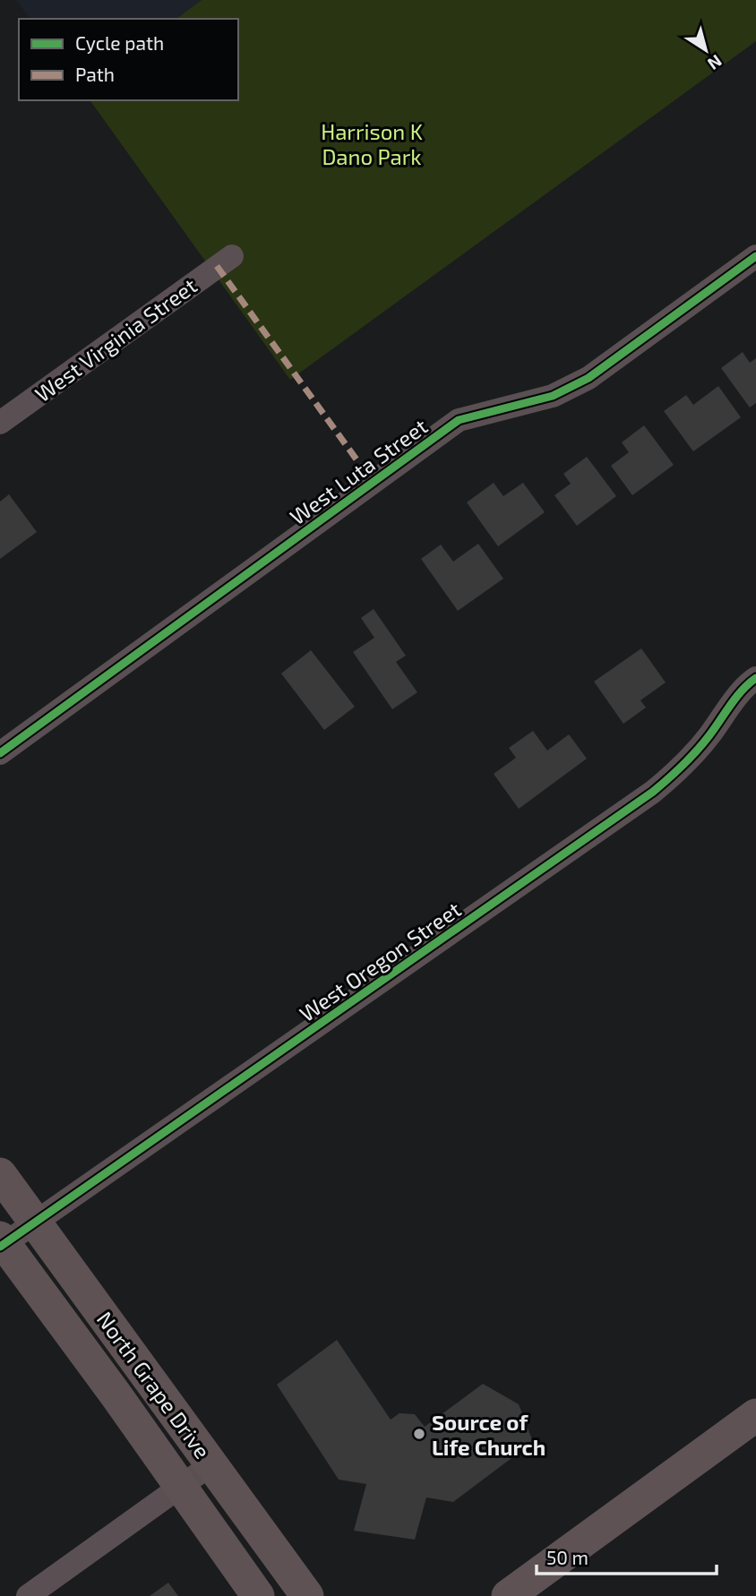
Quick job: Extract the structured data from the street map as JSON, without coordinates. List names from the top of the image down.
{
  "streets": {
    "main road": ["North Grape Drive"],
    "street": ["West Virginia Street", "West Luta Street", "West Oregon Street"]
  },
  "crossings": [
    ["West Oregon Street", "North Grape Drive"]
  ],
  "parks": ["Harrison K Dano Park"],
  "places": ["Source of Life Church"],
  "legend": ["Cycle path", "Path"],
  "scale_bar": "50 m",
  "north": "bottom right"
}
